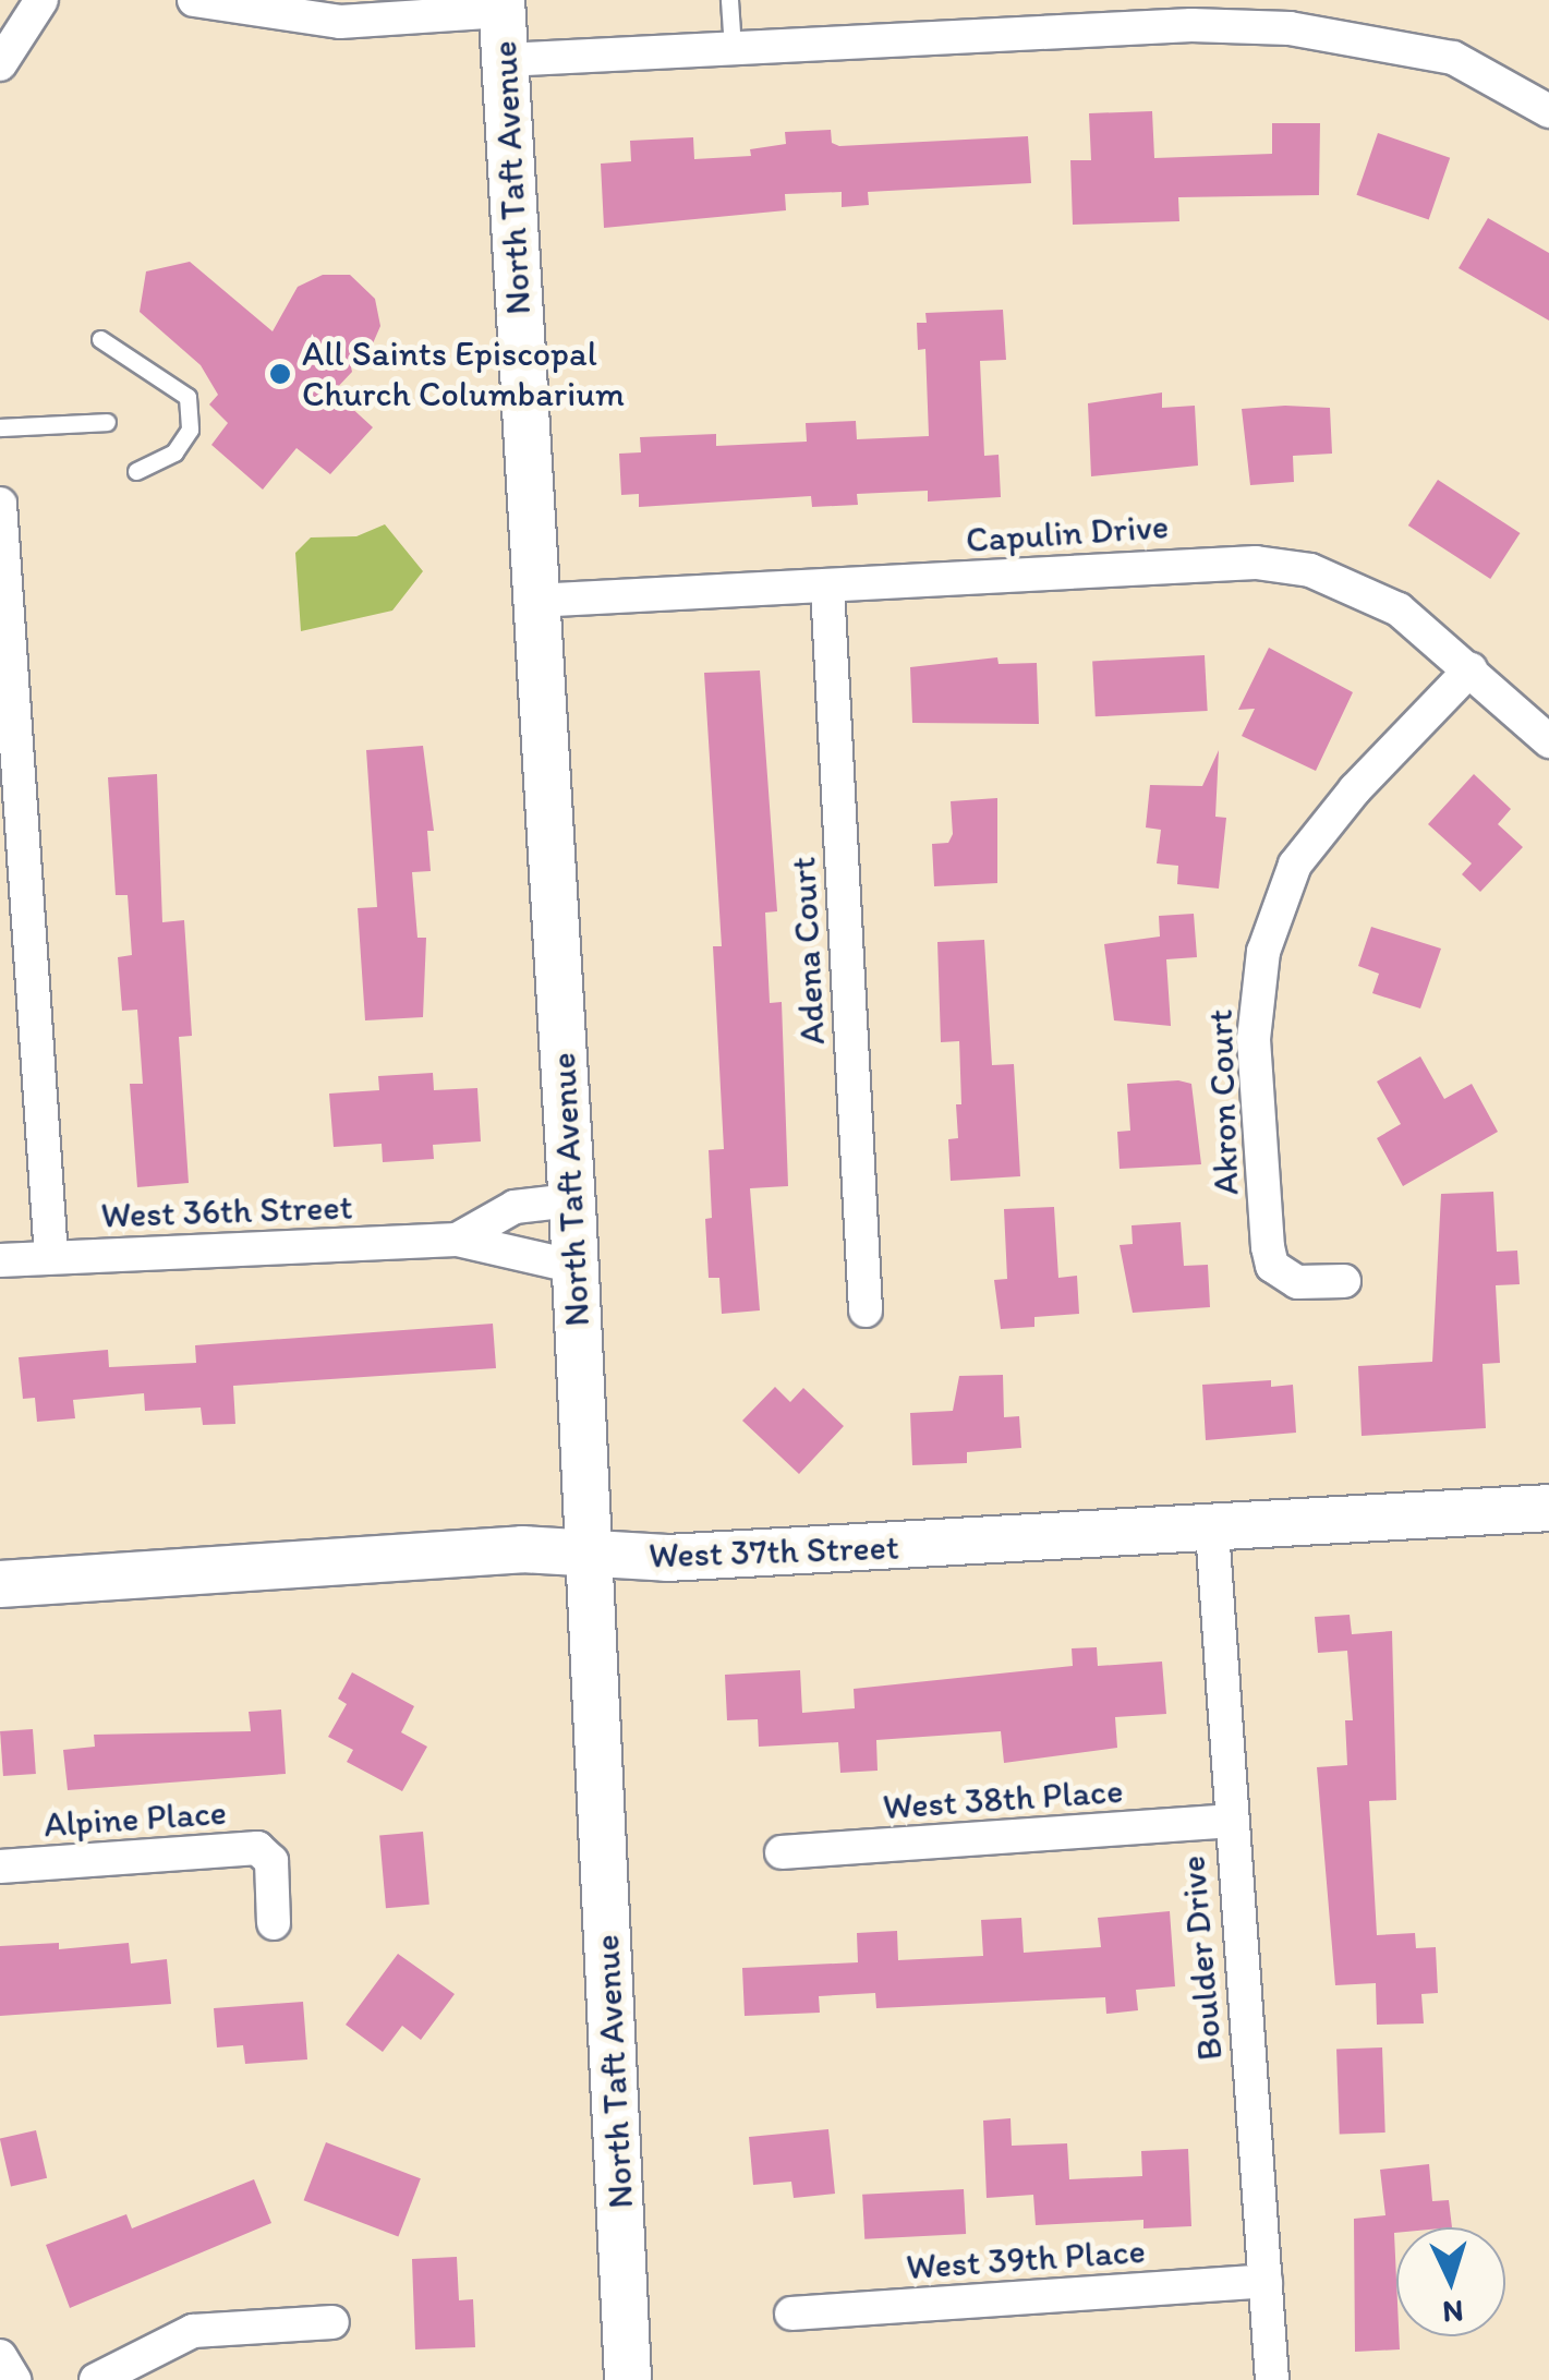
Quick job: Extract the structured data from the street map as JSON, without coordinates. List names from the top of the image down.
{
  "streets": {
    "main road": ["North Taft Avenue", "West 37th Street"],
    "street": [
      "Capulin Drive",
      "Adena Court",
      "Akron Court",
      "West 36th Street",
      "West 38th Place",
      "Alpine Place",
      "Boulder Drive",
      "West 39th Place"
    ]
  },
  "crossings": [
    ["North Taft Avenue", "Capulin Drive"],
    ["North Taft Avenue", "West 36th Street"],
    ["North Taft Avenue", "West 37th Street"],
    ["Capulin Drive", "Adena Court"],
    ["Capulin Drive", "Akron Court"],
    ["West 37th Street", "Boulder Drive"],
    ["West 38th Place", "Boulder Drive"],
    ["Boulder Drive", "West 39th Place"]
  ],
  "places": ["All Saints Episcopal Church Columbarium"],
  "north": "bottom"
}
